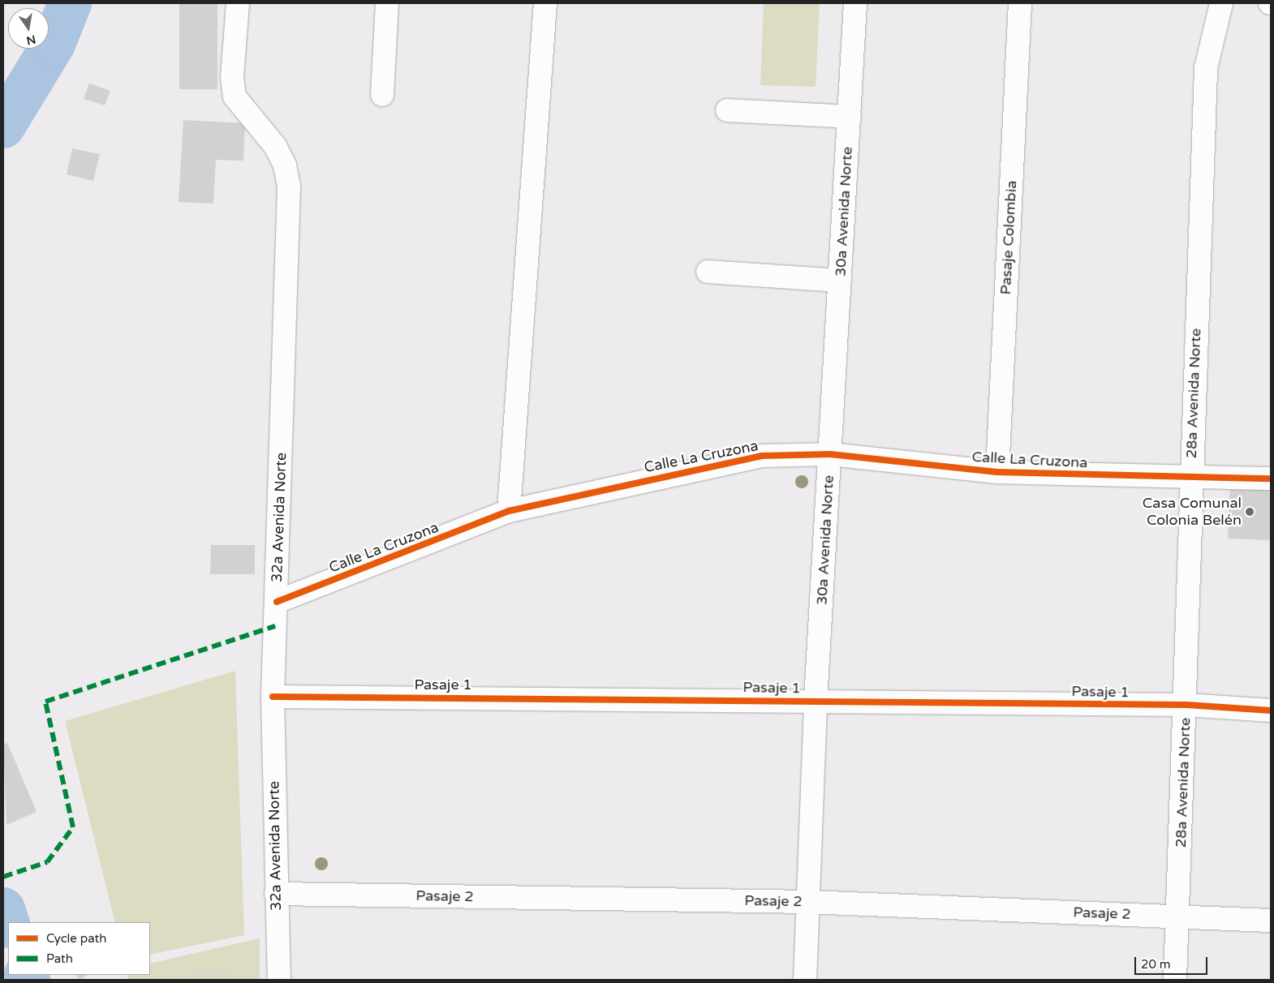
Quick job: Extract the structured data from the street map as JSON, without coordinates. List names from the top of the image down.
{
  "streets": {
    "street": [
      "30a Avenida Norte",
      "Pasaje Colombia",
      "28a Avenida Norte",
      "Calle La Cruzona",
      "32a Avenida Norte",
      "Pasaje 1",
      "Pasaje 2"
    ]
  },
  "crossings": [
    ["30a Avenida Norte", "Calle La Cruzona"],
    ["30a Avenida Norte", "Pasaje 1"],
    ["30a Avenida Norte", "Pasaje 2"],
    ["Pasaje Colombia", "Calle La Cruzona"],
    ["28a Avenida Norte", "Calle La Cruzona"],
    ["28a Avenida Norte", "Pasaje 1"],
    ["28a Avenida Norte", "Pasaje 2"],
    ["Calle La Cruzona", "32a Avenida Norte"],
    ["32a Avenida Norte", "Pasaje 1"],
    ["32a Avenida Norte", "Pasaje 2"]
  ],
  "places": ["Casa Comunal Colonia Belén"],
  "legend": ["Cycle path", "Path"],
  "scale_bar": "20 m",
  "north": "bottom"
}
